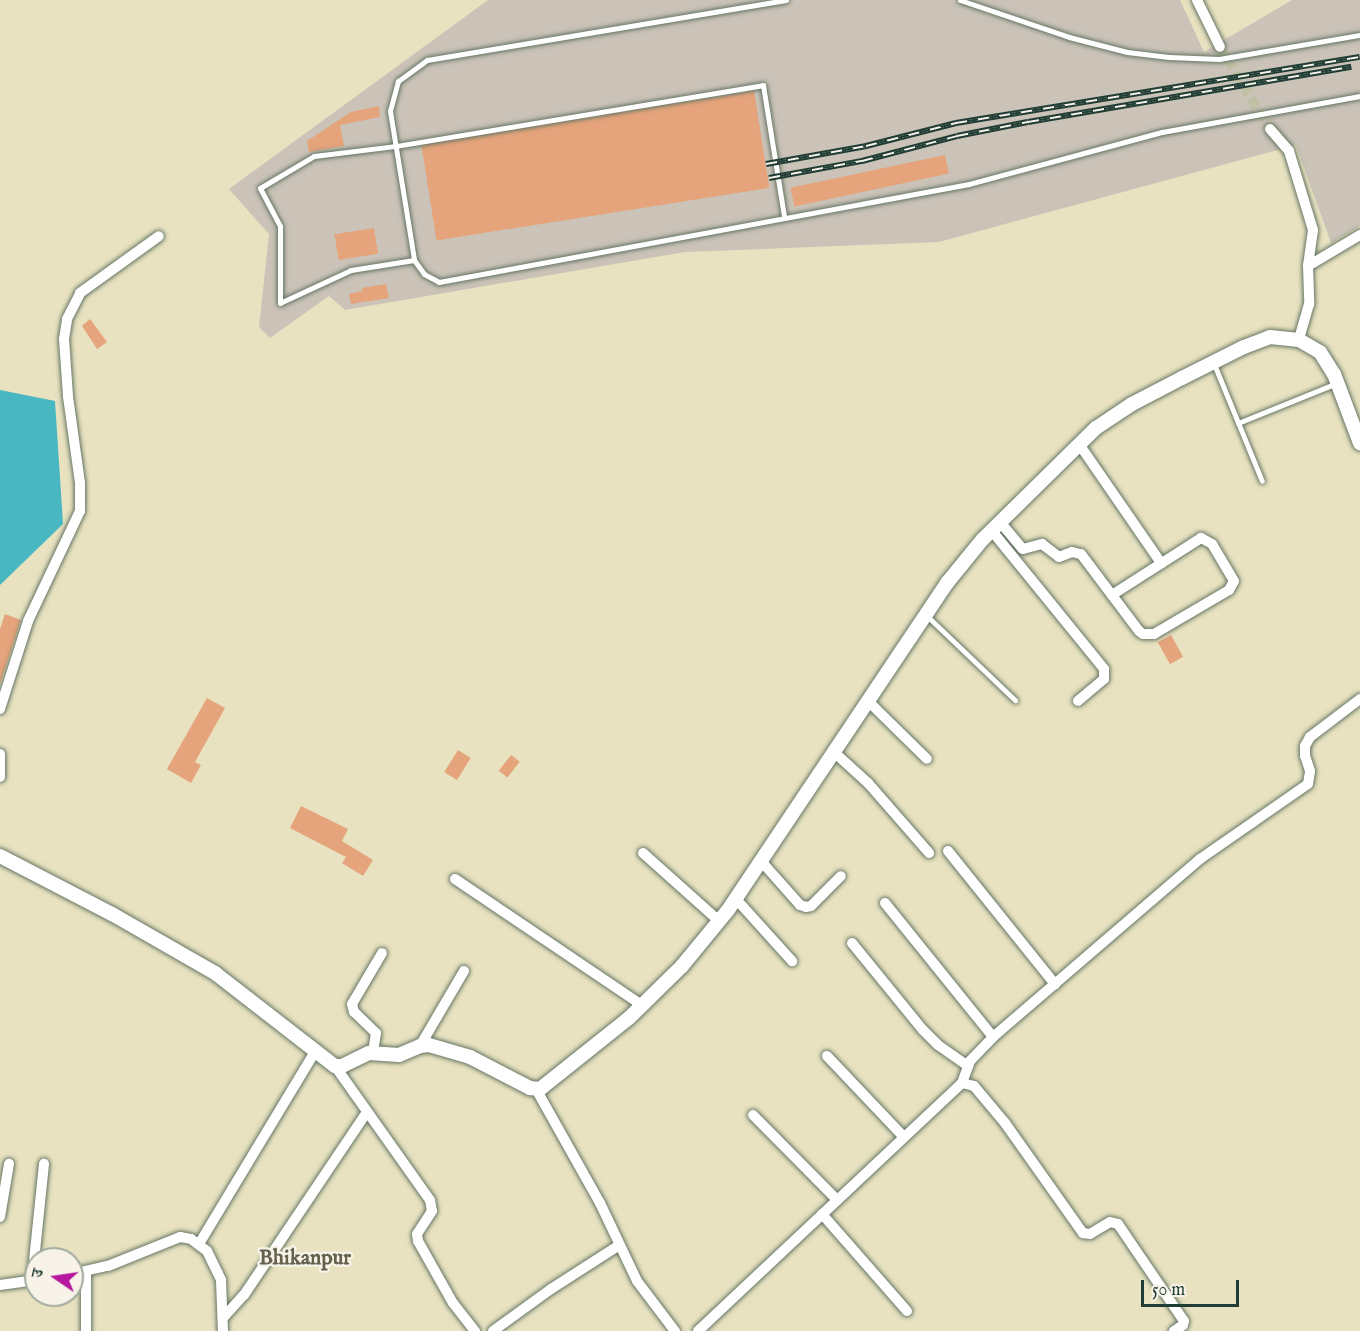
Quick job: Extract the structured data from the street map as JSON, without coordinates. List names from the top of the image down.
{
  "districts": ["Bhikanpur"],
  "scale_bar": "50 m",
  "north": "left"
}
